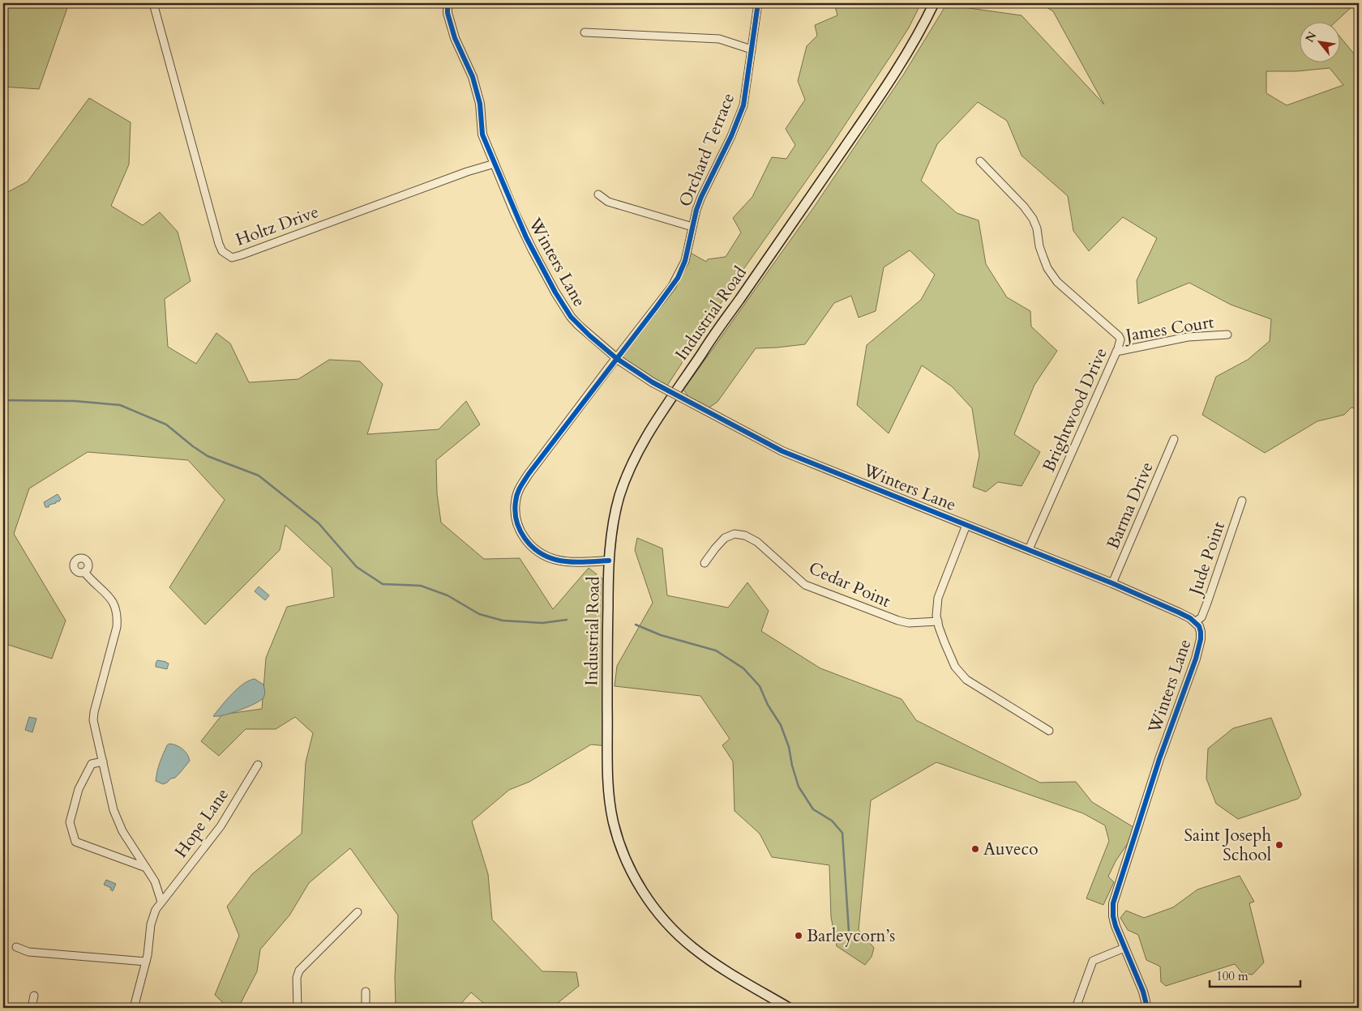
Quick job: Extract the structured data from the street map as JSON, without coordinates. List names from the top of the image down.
{
  "streets": {
    "main road": ["Industrial Road"],
    "street": [
      "Orchard Terrace",
      "Holtz Drive",
      "Winters Lane",
      "James Court",
      "Brightwood Drive",
      "Barma Drive",
      "Jude Point",
      "Cedar Point",
      "Hope Lane"
    ]
  },
  "crossings": [
    ["Orchard Terrace", "Winters Lane"],
    ["Holtz Drive", "Winters Lane"],
    ["Winters Lane", "Brightwood Drive"],
    ["Winters Lane", "Barma Drive"],
    ["Winters Lane", "Jude Point"],
    ["James Court", "Brightwood Drive"]
  ],
  "places": ["Saint Joseph School", "Auveco", "Barleycorn’s"],
  "scale_bar": "100 m",
  "north": "top left"
}
